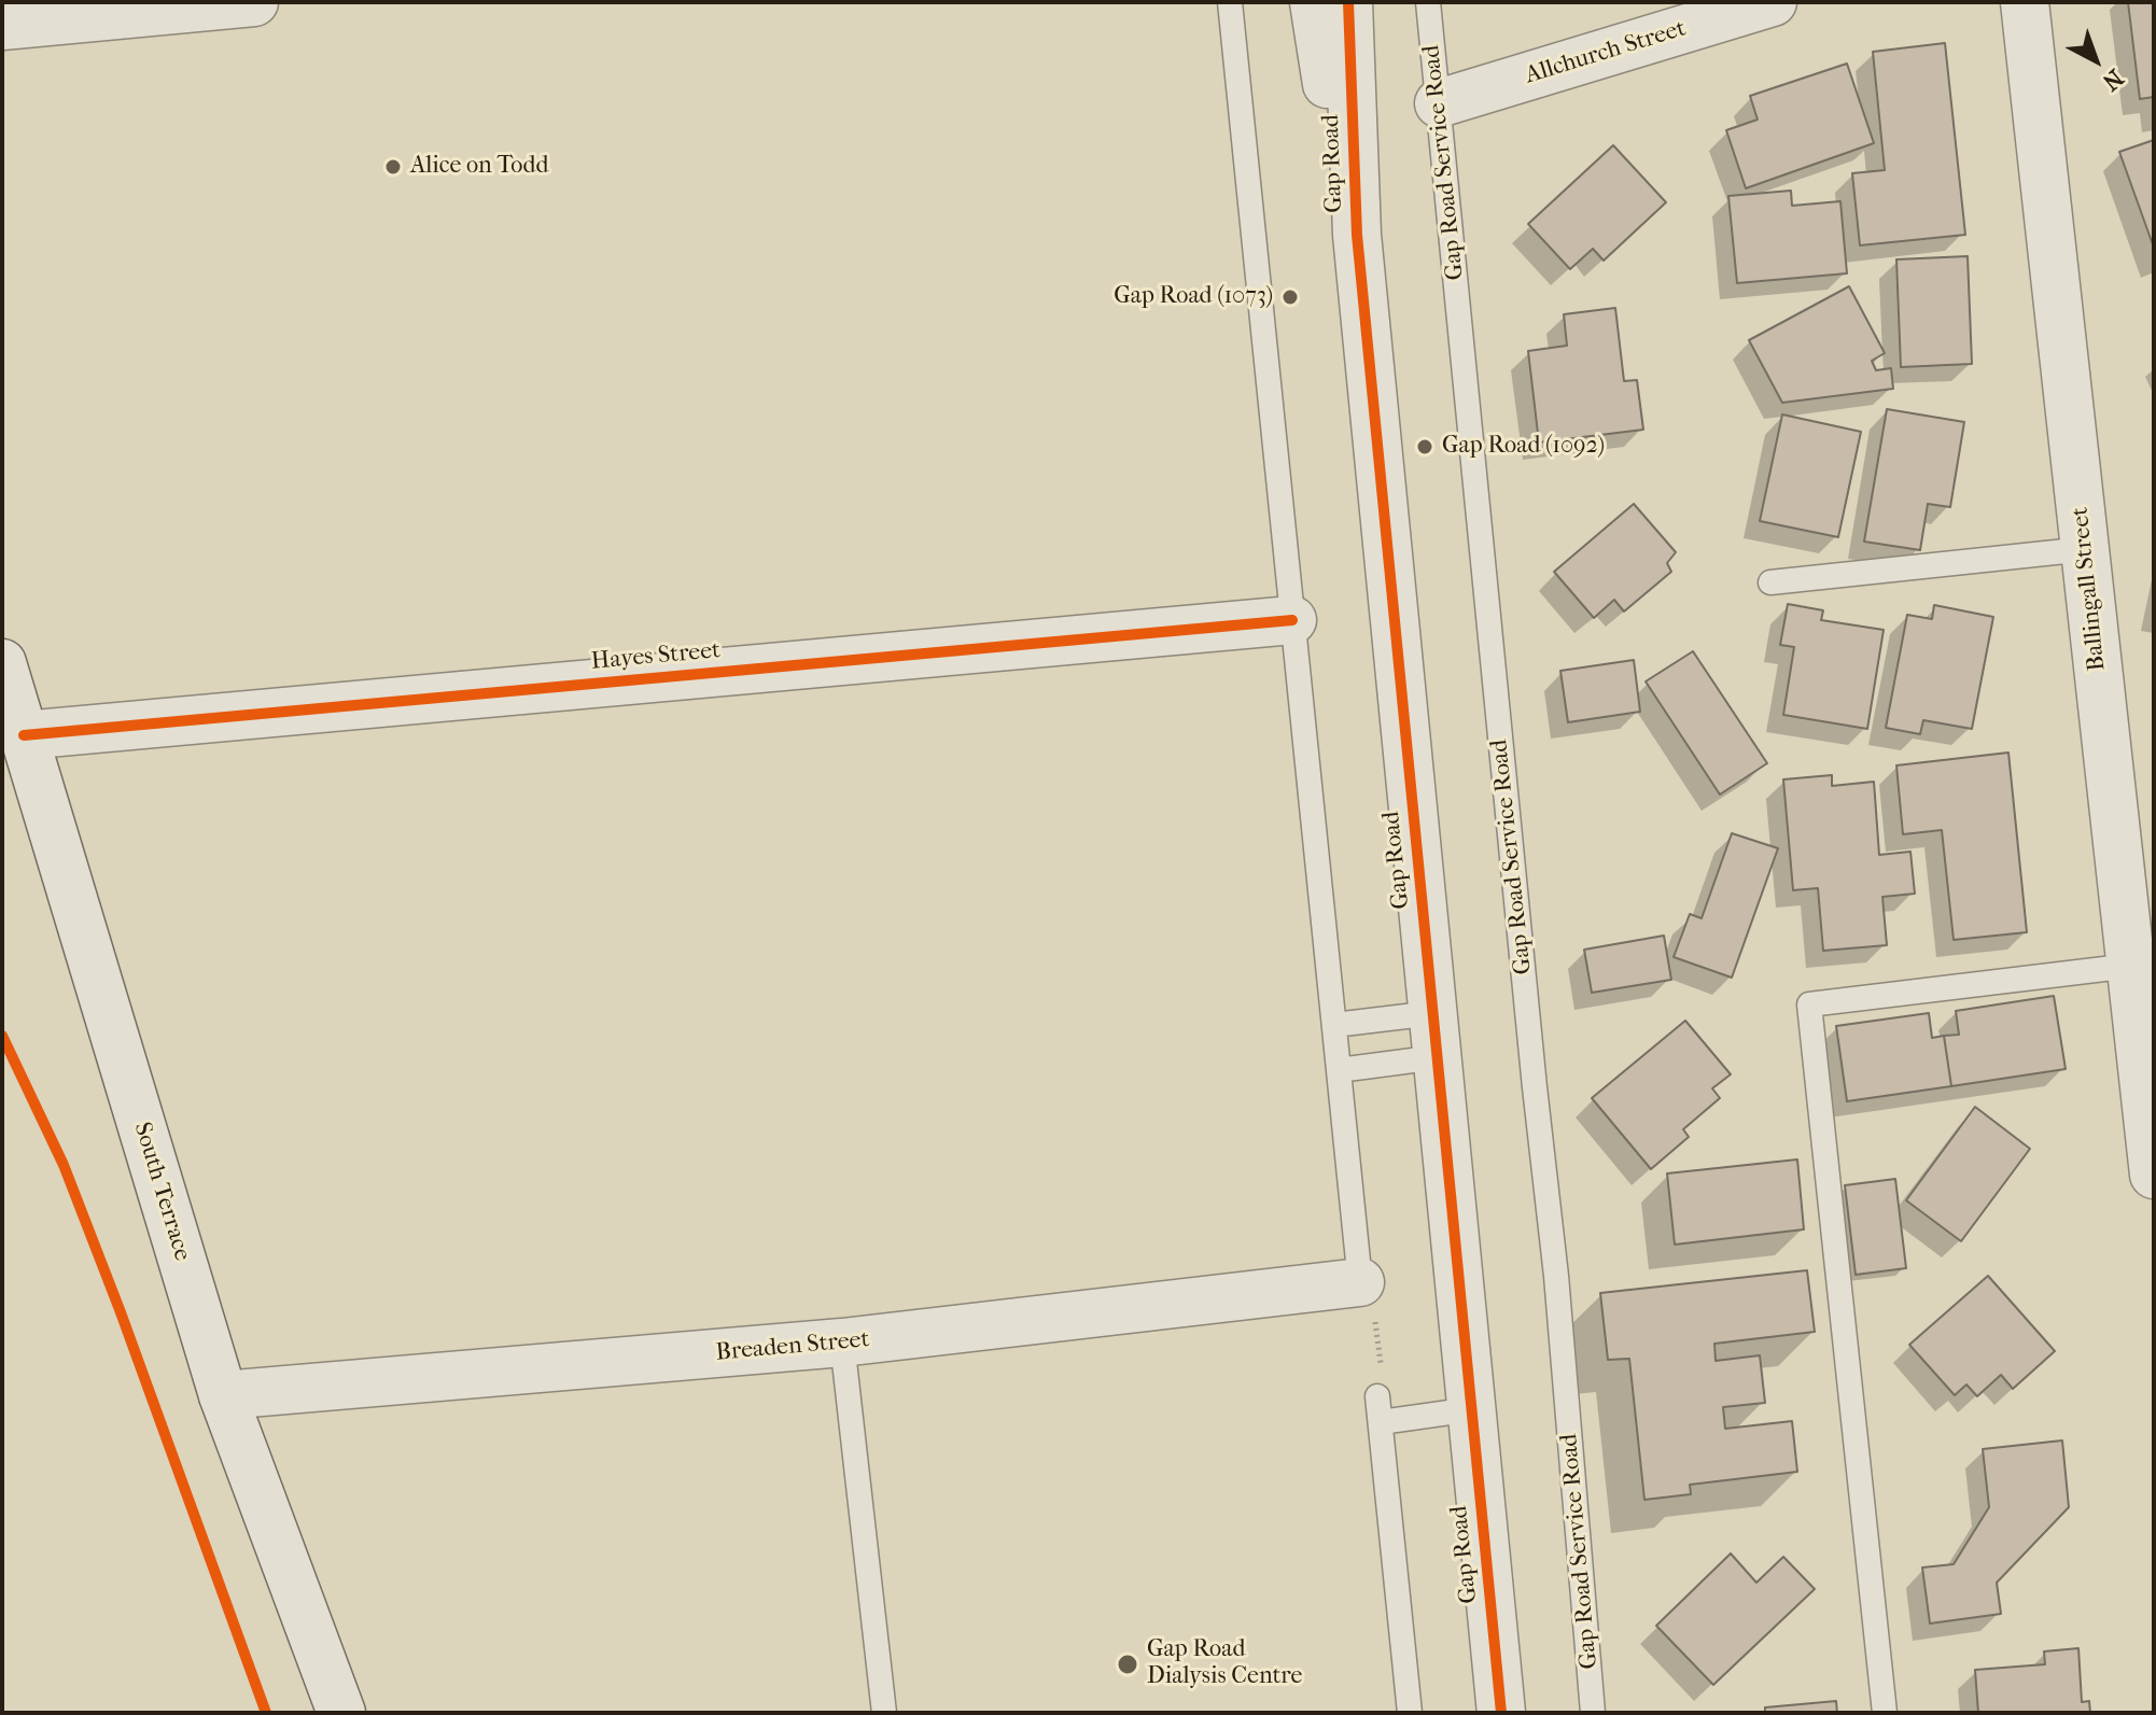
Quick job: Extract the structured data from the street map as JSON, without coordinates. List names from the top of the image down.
{
  "streets": {
    "street": [
      "Allchurch Street",
      "Gap Road",
      "Ballingall Street",
      "Hayes Street",
      "South Terrace",
      "Breaden Street"
    ],
    "lane": ["Gap Road Service Road"]
  },
  "crossings": [
    ["Allchurch Street", "Gap Road Service Road"],
    ["Hayes Street", "South Terrace"],
    ["South Terrace", "Breaden Street"]
  ],
  "places": [
    "Alice on Todd",
    "Gap Road (1073)",
    "Gap Road (1092)",
    "Gap Road Dialysis Centre"
  ],
  "north": "bottom right"
}
